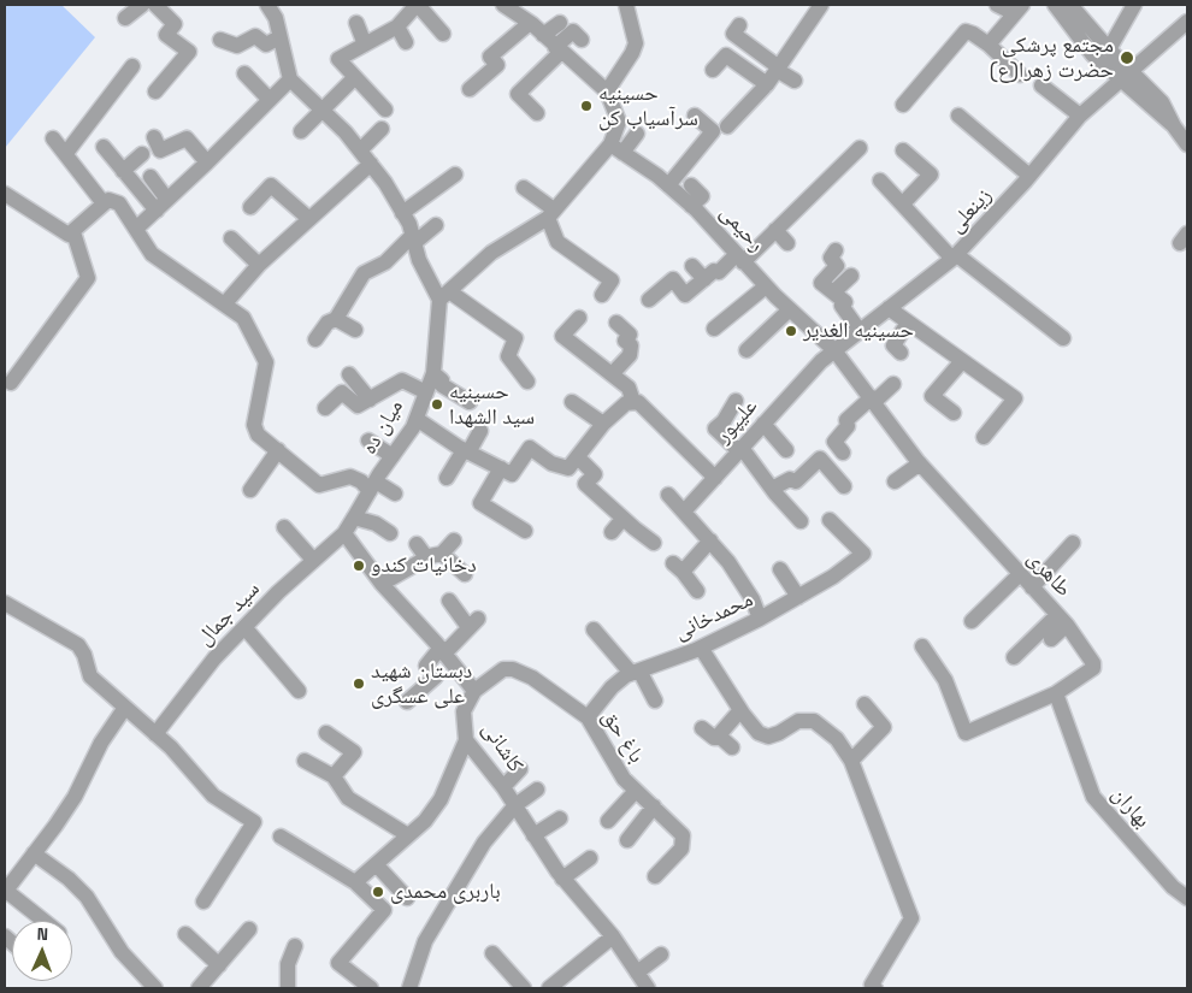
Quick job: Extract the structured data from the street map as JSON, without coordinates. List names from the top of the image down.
{
  "streets": {
    "street": [
      "زینعلی",
      "رحیمی",
      "علیپور",
      "میان ده",
      "طاهری",
      "سید جمال",
      "محمدخانی",
      "باغ حق",
      "کاشانی",
      "بهاران"
    ]
  },
  "crossings": [
    ["زینعلی", "رحیمی"],
    ["زینعلی", "علیپور"],
    ["زینعلی", "طاهری"],
    ["رحیمی", "طاهری"],
    ["میان ده", "سید جمال"],
    ["طاهری", "بهاران"],
    ["محمدخانی", "باغ حق"],
    ["باغ حق", "کاشانی"]
  ],
  "places": [
    "مجتمع پرشکی حضرت زهرا(ع)",
    "حسینیه سرآسیاب کن",
    "حسینیه الغدیر",
    "حسینیه سید الشهدا",
    "دخانیات کندو",
    "دبستان شهید علی عسگری",
    "باربری محمدی"
  ],
  "north": "top"
}
